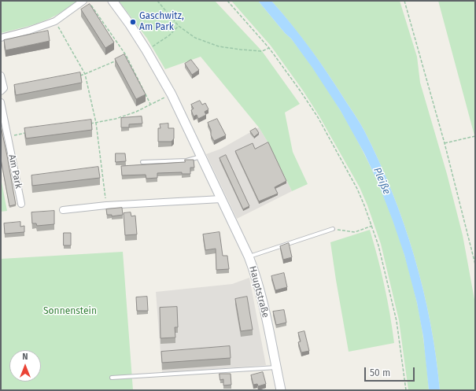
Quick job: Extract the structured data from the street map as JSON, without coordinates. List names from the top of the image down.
{
  "streets": {
    "main road": ["Hauptstraße"],
    "street": ["Am Park"]
  },
  "water": ["Pleiße"],
  "parks": ["Sonnenstein"],
  "places": ["Gaschwitz, Am Park"],
  "scale_bar": "50 m",
  "north": "top"
}
